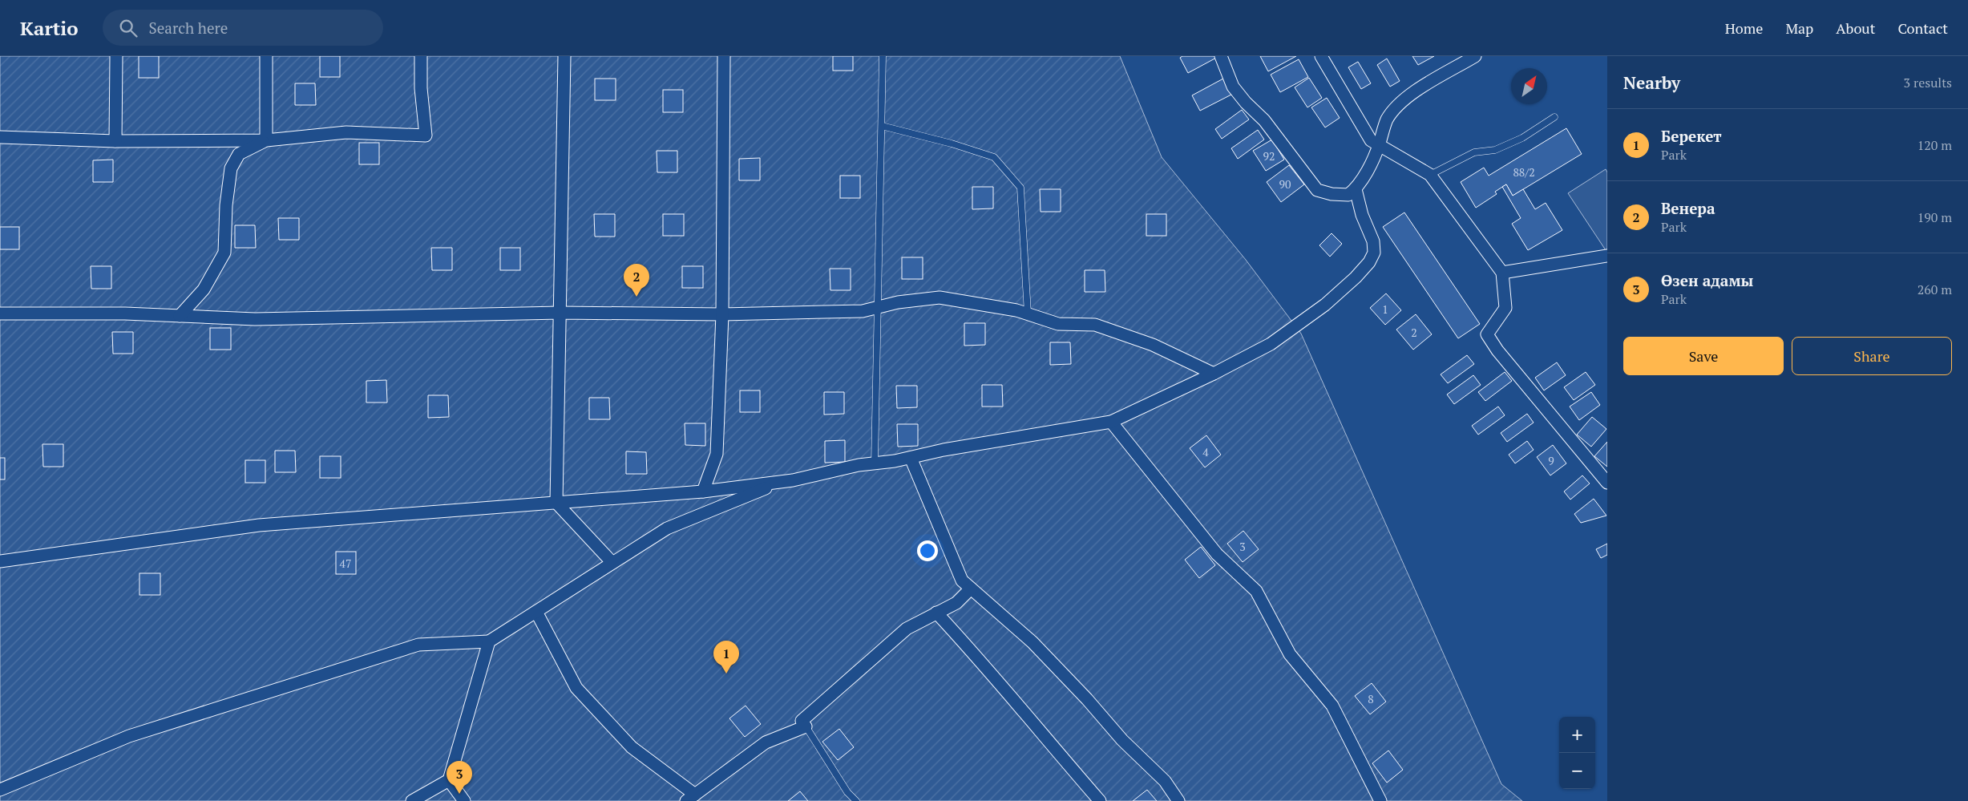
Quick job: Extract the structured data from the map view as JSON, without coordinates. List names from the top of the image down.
{
  "house_numbers": [
    "92",
    "88/2",
    "90",
    "1",
    "2",
    "4",
    "9",
    "3",
    "47",
    "8"
  ],
  "north": "top right",
  "page": {
    "header": "Kartio",
    "search": "Search here",
    "nav": [
      "Home",
      "Map",
      "About",
      "Contact"
    ],
    "heading": ["Nearby", "3 results"],
    "list": [
      {
        "mark": "1",
        "name": "Берекет",
        "note": "Park",
        "value": "120 m"
      },
      {
        "mark": "2",
        "name": "Венера",
        "note": "Park",
        "value": "190 m"
      },
      {
        "mark": "3",
        "name": "Өзен адамы",
        "note": "Park",
        "value": "260 m"
      }
    ],
    "pins": ["2", "1", "3"],
    "buttons": ["Save", "Share"],
    "map_buttons": ["+", "−"]
  }
}
